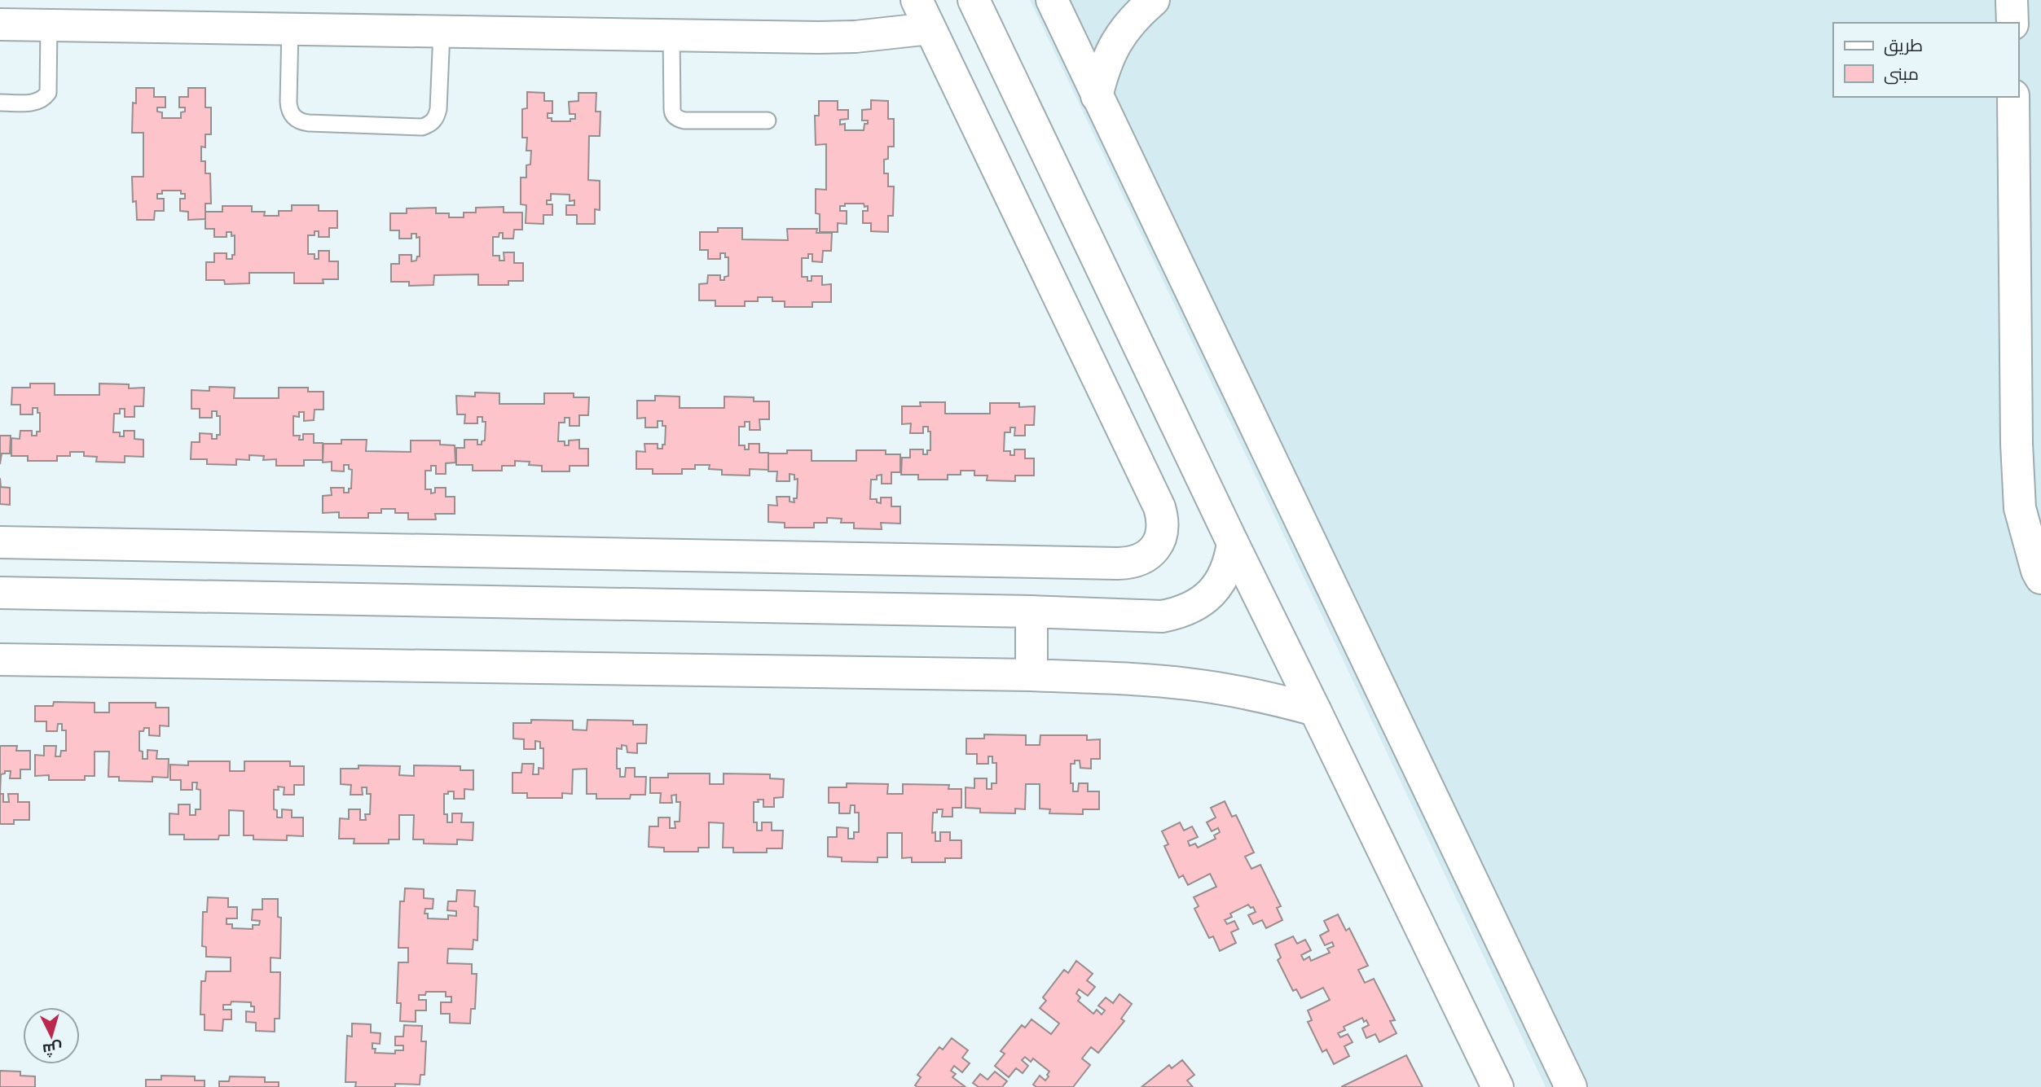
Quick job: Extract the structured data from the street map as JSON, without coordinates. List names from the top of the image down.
{
  "legend": ["طريق", "مبنى"],
  "north": "bottom"
}
